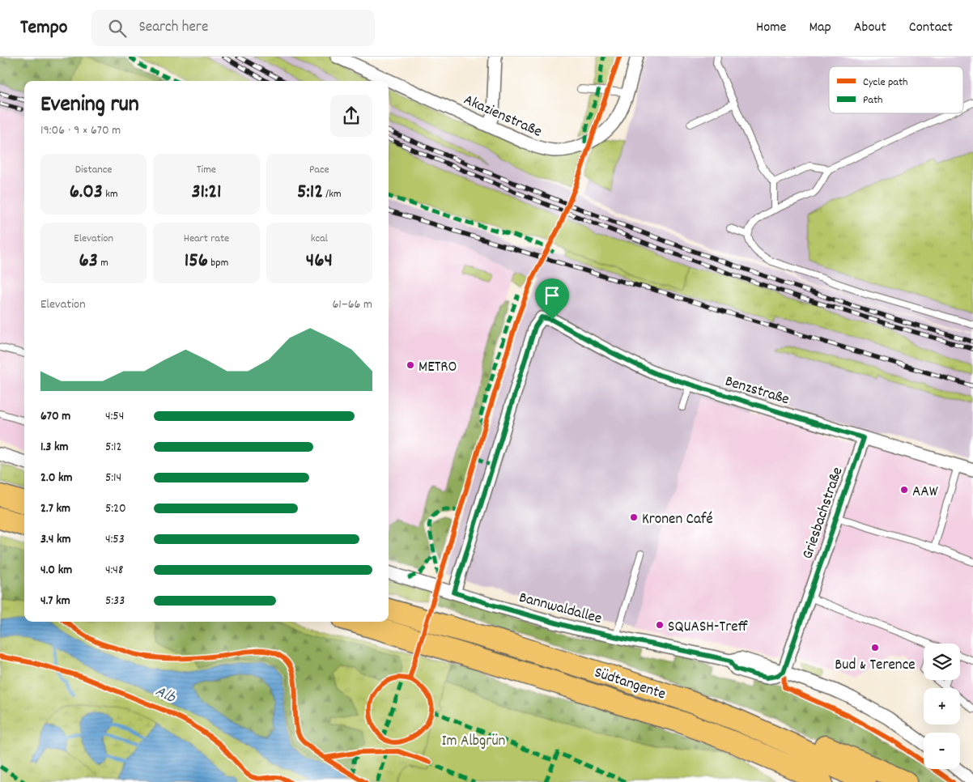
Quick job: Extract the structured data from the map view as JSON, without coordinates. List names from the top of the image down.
{
  "streets": {
    "highway": ["Südtangente"],
    "street": [
      "Akazienstraße",
      "Benzstraße",
      "Griesbachstraße",
      "Bannwaldallee"
    ]
  },
  "crossings": [
    ["Benzstraße", "Griesbachstraße"],
    ["Benzstraße", "Bannwaldallee"],
    ["Griesbachstraße", "Bannwaldallee"]
  ],
  "water": ["Alb"],
  "parks": ["Im Albgrün"],
  "places": [
    "METRO",
    "AAW",
    "Kronen Café",
    "SQUASH-Treff",
    "Bud & Terence"
  ],
  "legend": ["Cycle path", "Path"],
  "page": {
    "header": "Tempo",
    "search": "Search here",
    "nav": [
      "Home",
      "Map",
      "About",
      "Contact"
    ],
    "heading": ["Evening run", "19:06 · 9 × 670 m"],
    "stats": [
      ["Distance", "6.03 km"],
      ["Time", "31:21"],
      ["Pace", "5:12 /km"],
      ["Elevation", "63 m"],
      ["Heart rate", "156 bpm"],
      ["kcal", "464"]
    ],
    "chart": ["Elevation", "61–66 m"],
    "list": [
      {
        "name": "670 m",
        "note": "4:54"
      },
      {
        "name": "1.3 km",
        "note": "5:12"
      },
      {
        "name": "2.0 km",
        "note": "5:14"
      },
      {
        "name": "2.7 km",
        "note": "5:20"
      },
      {
        "name": "3.4 km",
        "note": "4:53"
      },
      {
        "name": "4.0 km",
        "note": "4:48"
      },
      {
        "name": "4.7 km",
        "note": "5:33"
      }
    ],
    "map_buttons": ["+", "−"]
  }
}
